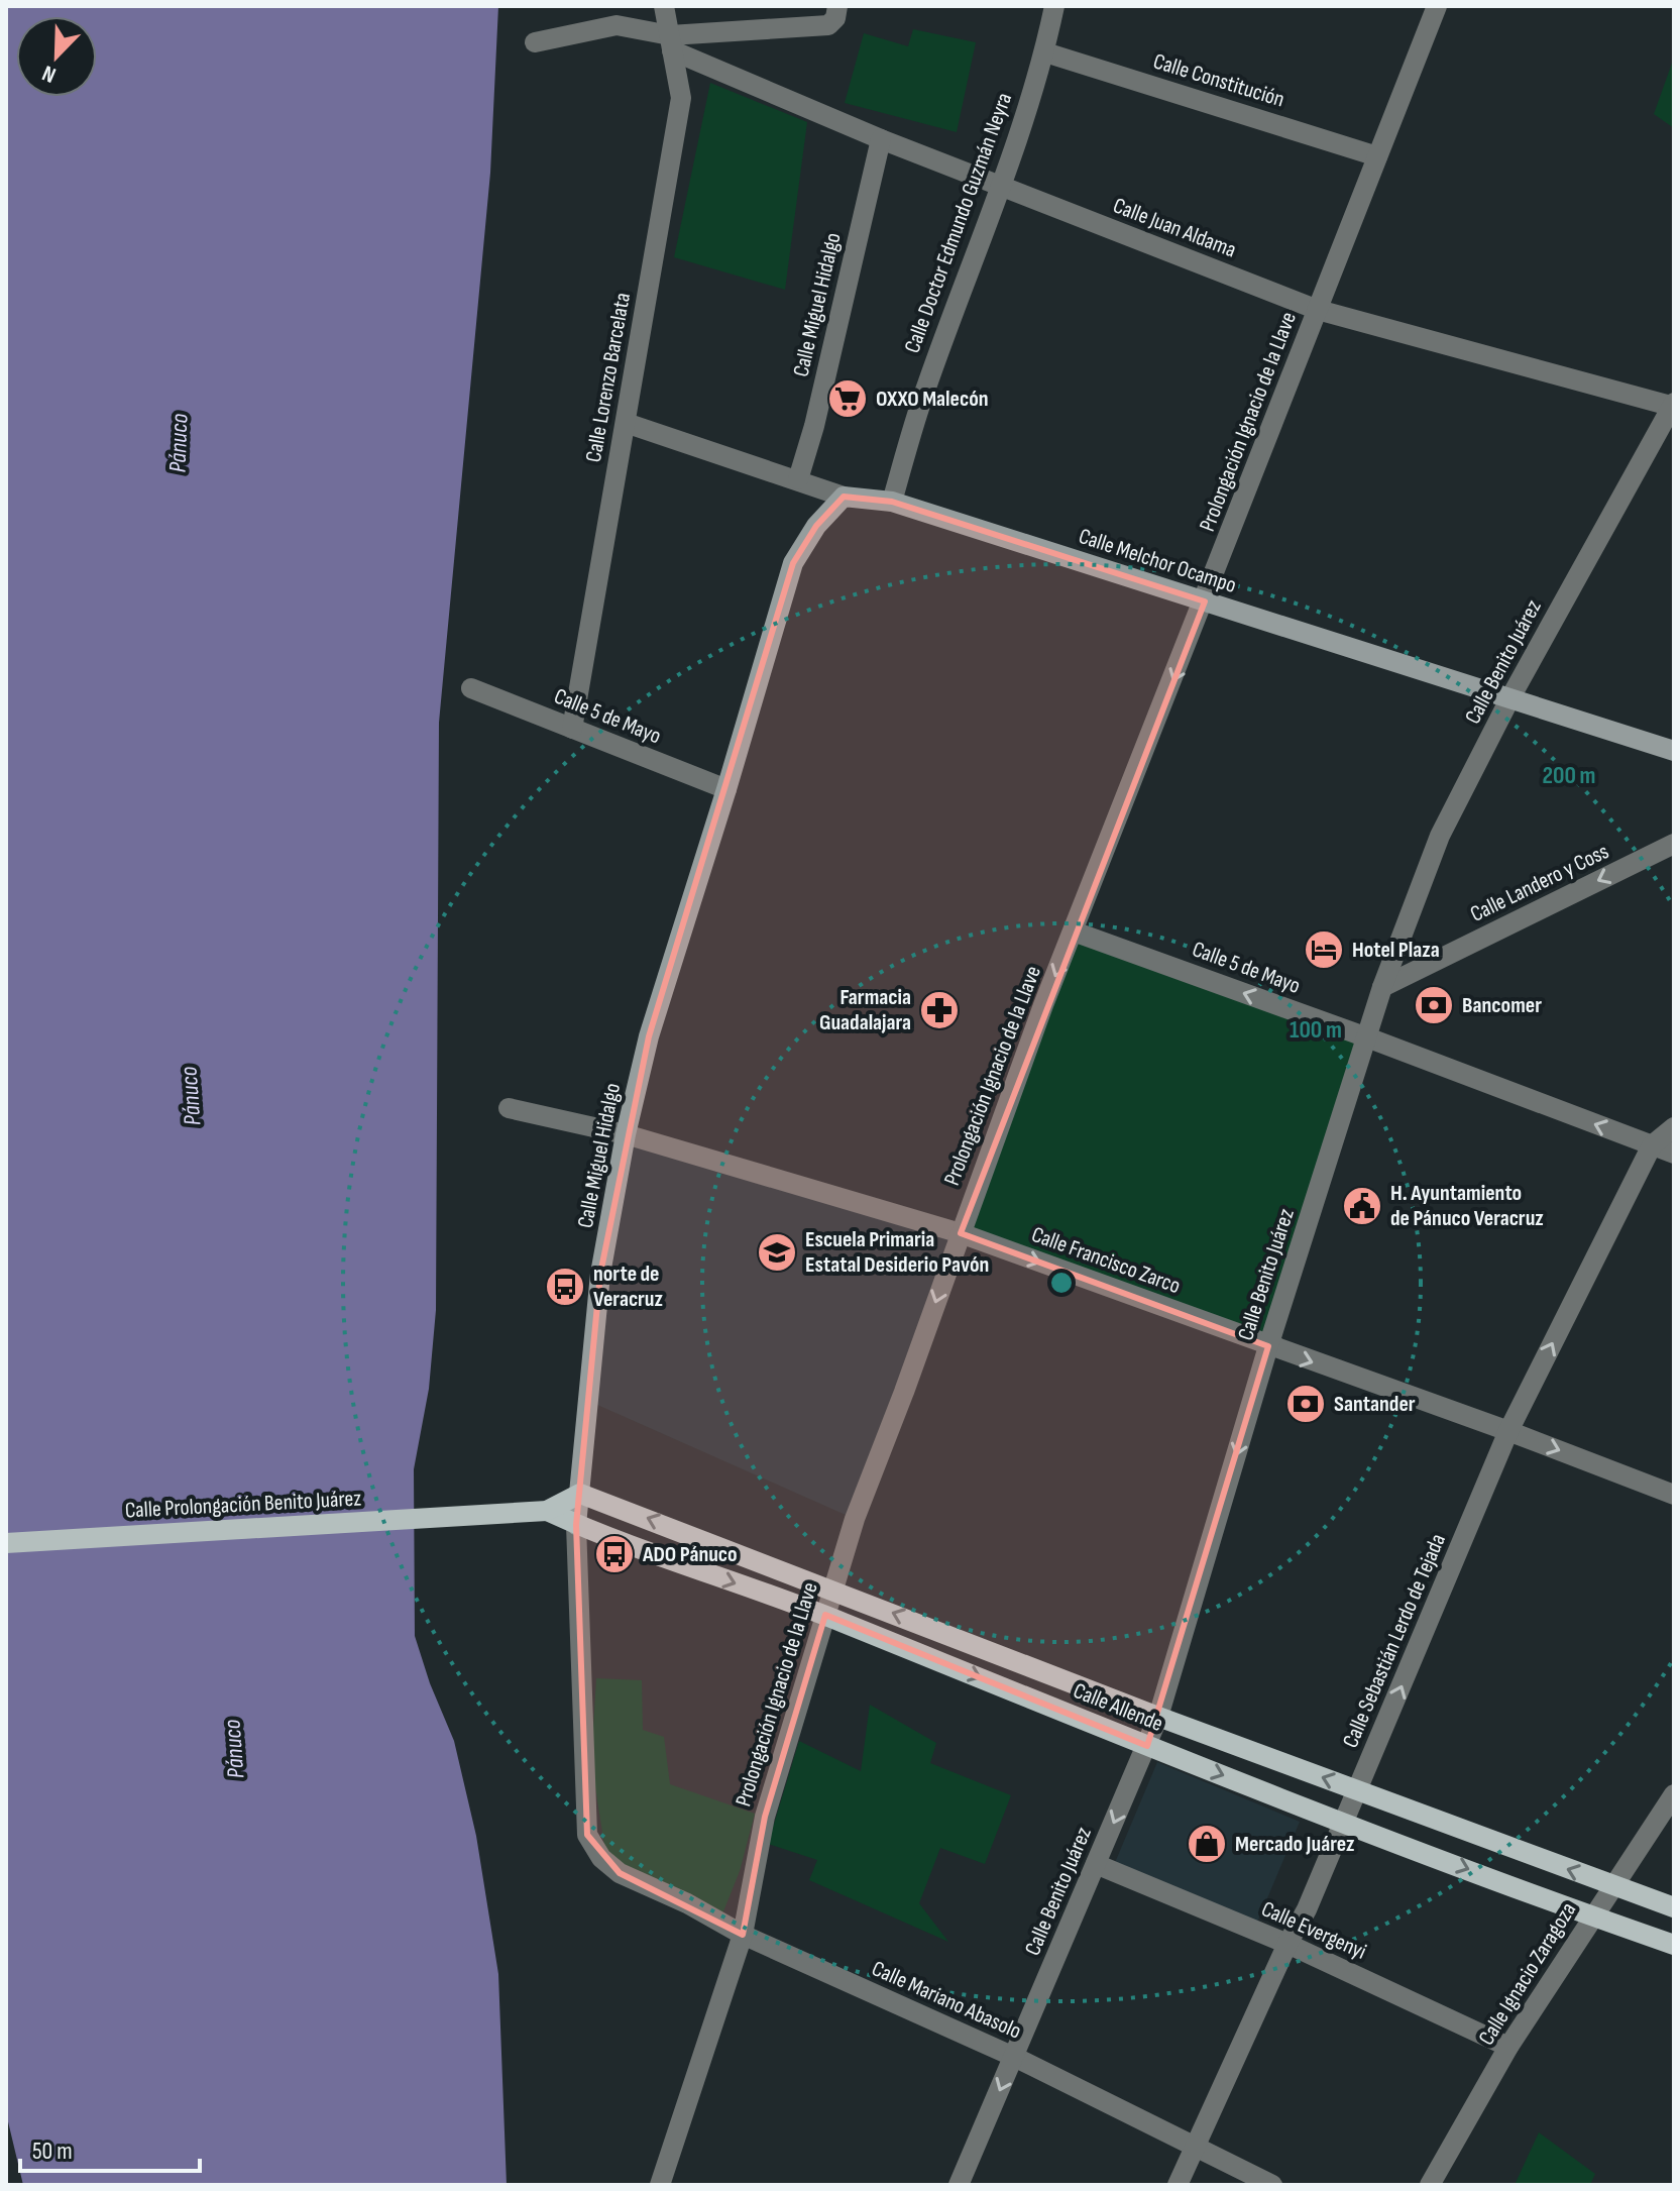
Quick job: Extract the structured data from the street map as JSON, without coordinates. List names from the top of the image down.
{
  "streets": {
    "main road": ["Calle Prolongación Benito Juárez", "Calle Allende"],
    "street": [
      "Calle Constitución",
      "Calle Doctor Edmundo Guzmán Neyra",
      "Calle Juan Aldama",
      "Calle Miguel Hidalgo",
      "Calle Lorenzo Barcelata",
      "Prolongación Ignacio de la Llave",
      "Calle Melchor Ocampo",
      "Calle Benito Juárez",
      "Calle 5 de Mayo",
      "Calle Landero y Coss",
      "Calle Francisco Zarco",
      "Calle Sebastián Lerdo de Tejada",
      "Calle Evergenyi",
      "Calle Ignacio Zaragoza",
      "Calle Mariano Abasolo"
    ]
  },
  "crossings": [
    ["Calle Constitución", "Calle Doctor Edmundo Guzmán Neyra"],
    ["Calle Constitución", "Prolongación Ignacio de la Llave"],
    ["Calle Doctor Edmundo Guzmán Neyra", "Calle Juan Aldama"],
    ["Calle Doctor Edmundo Guzmán Neyra", "Calle Melchor Ocampo"],
    ["Calle Juan Aldama", "Calle Miguel Hidalgo"],
    ["Calle Juan Aldama", "Calle Lorenzo Barcelata"],
    ["Calle Juan Aldama", "Prolongación Ignacio de la Llave"],
    ["Calle Juan Aldama", "Calle Benito Juárez"],
    ["Calle Miguel Hidalgo", "Calle Melchor Ocampo"],
    ["Calle Miguel Hidalgo", "Calle 5 de Mayo"],
    ["Calle Miguel Hidalgo", "Calle Francisco Zarco"],
    ["Calle Miguel Hidalgo", "Calle Allende"],
    ["Calle Miguel Hidalgo", "Calle Mariano Abasolo"],
    ["Calle Lorenzo Barcelata", "Calle Melchor Ocampo"],
    ["Calle Lorenzo Barcelata", "Calle 5 de Mayo"],
    ["Prolongación Ignacio de la Llave", "Calle Melchor Ocampo"],
    ["Prolongación Ignacio de la Llave", "Calle 5 de Mayo"],
    ["Prolongación Ignacio de la Llave", "Calle Francisco Zarco"],
    ["Prolongación Ignacio de la Llave", "Calle Allende"],
    ["Prolongación Ignacio de la Llave", "Calle Mariano Abasolo"],
    ["Calle Melchor Ocampo", "Calle Benito Juárez"],
    ["Calle Benito Juárez", "Calle 5 de Mayo"],
    ["Calle Benito Juárez", "Calle Landero y Coss"],
    ["Calle Benito Juárez", "Calle Francisco Zarco"],
    ["Calle Benito Juárez", "Calle Allende"],
    ["Calle Benito Juárez", "Calle Evergenyi"],
    ["Calle Benito Juárez", "Calle Mariano Abasolo"],
    ["Calle 5 de Mayo", "Calle Sebastián Lerdo de Tejada"],
    ["Calle Francisco Zarco", "Calle Sebastián Lerdo de Tejada"],
    ["Calle Prolongación Benito Juárez", "Calle Allende"],
    ["Calle Sebastián Lerdo de Tejada", "Calle Allende"],
    ["Calle Sebastián Lerdo de Tejada", "Calle Evergenyi"],
    ["Calle Sebastián Lerdo de Tejada", "Calle Mariano Abasolo"],
    ["Calle Allende", "Calle Ignacio Zaragoza"],
    ["Calle Evergenyi", "Calle Ignacio Zaragoza"]
  ],
  "one_way": [
    "Prolongación Ignacio de la Llave",
    "Calle 5 de Mayo",
    "Calle Landero y Coss",
    "Calle Francisco Zarco",
    "Calle Sebastián Lerdo de Tejada"
  ],
  "water": ["Pánuco"],
  "places": {
    "supermarket": ["OXXO Malecón"],
    "hotel": ["Hotel Plaza"],
    "bank": ["Bancomer", "Santander"],
    "pharmacy": ["Farmacia Guadalajara"],
    "public building": ["H. Ayuntamiento de Pánuco Veracruz"],
    "school or university": ["Escuela Primaria Estatal Desiderio Pavón"],
    "bus stop": ["norte de Veracruz", "ADO Pánuco"],
    "shop": ["Mercado Juárez"]
  },
  "scale_bar": "50 m",
  "north": "bottom left",
  "rings": ["200 m", "100 m"]
}
